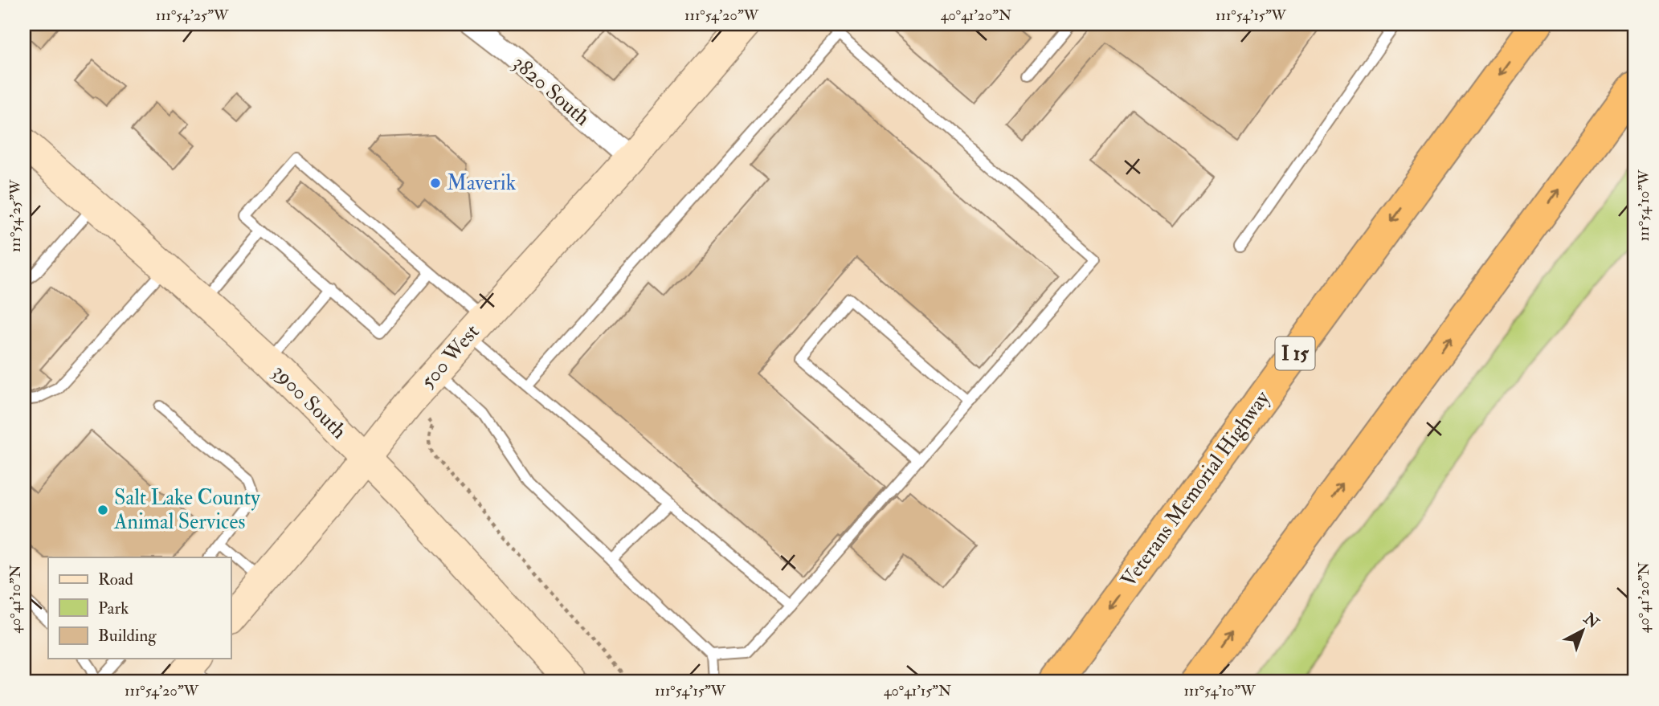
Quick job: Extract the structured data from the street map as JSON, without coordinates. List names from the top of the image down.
{
  "streets": {
    "highway": ["I 15", "Veterans Memorial Highway"],
    "main road": ["500 West", "3900 South"],
    "street": ["3820 South"]
  },
  "crossings": [
    ["3820 South", "500 West"],
    ["500 West", "3900 South"]
  ],
  "places": ["Maverik", "Salt Lake County Animal Services"],
  "legend": ["Road", "Park", "Building"],
  "north": "top right",
  "coordinates": [
    "111°54'25\"W",
    "111°54'20\"W",
    "40°41'20\"N",
    "111°54'15\"W",
    "111°54'10\"W",
    "40°41'10\"N",
    "40°41'15\"N"
  ]
}
